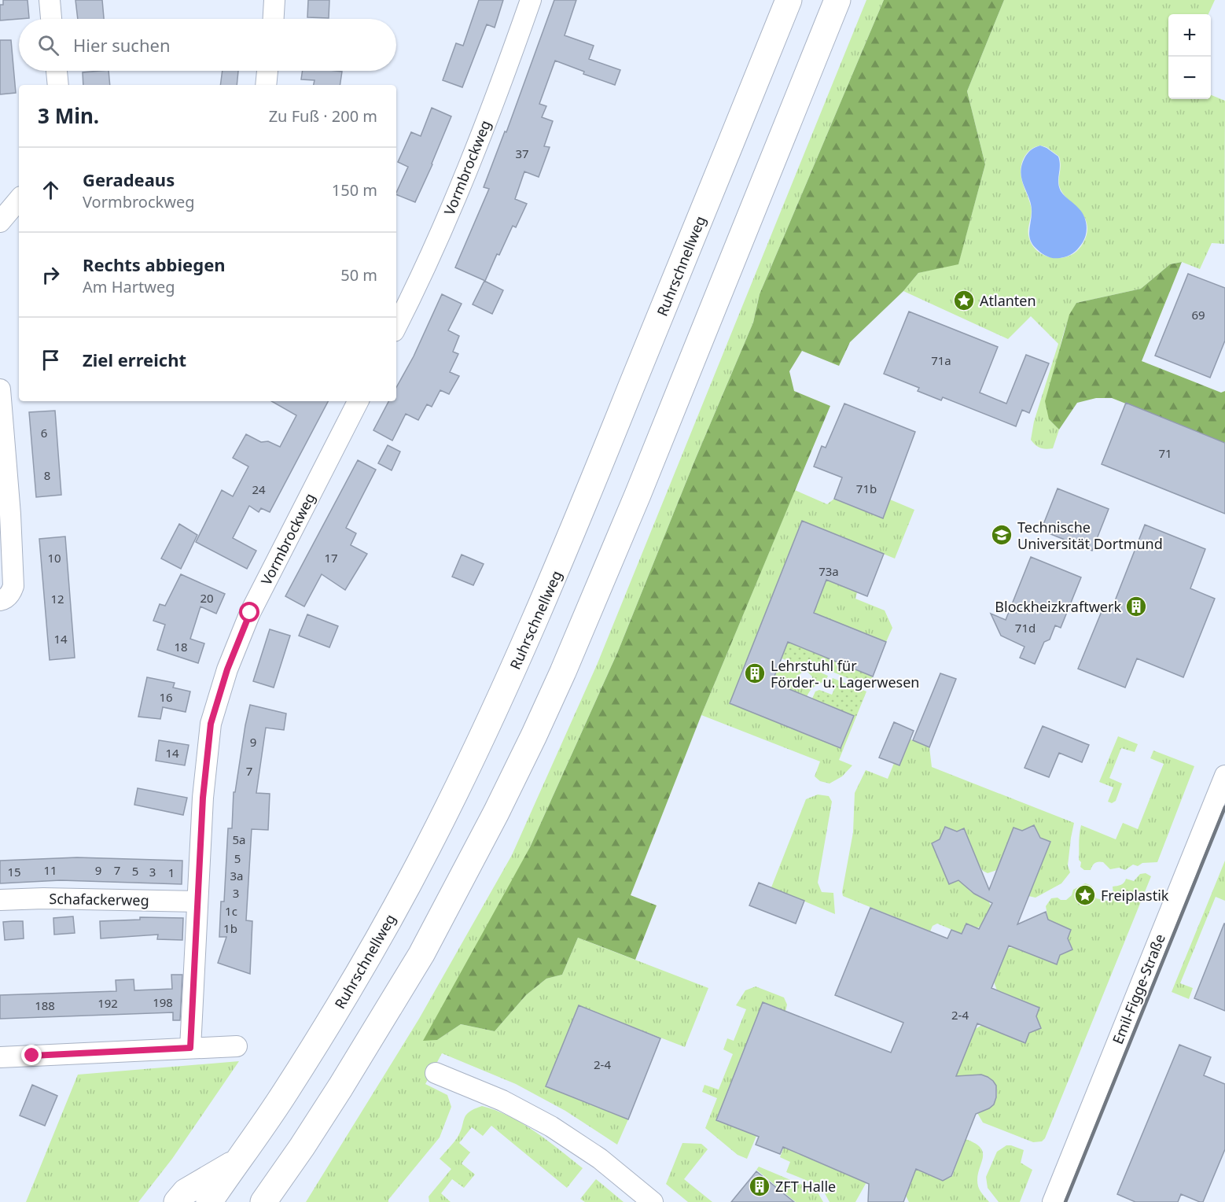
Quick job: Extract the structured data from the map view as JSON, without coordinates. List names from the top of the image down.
{
  "streets": {
    "highway": ["Ruhrschnellweg"],
    "street": ["Vormbrockweg", "Schafackerweg", "Emil-Figge-Straße"]
  },
  "crossings": [
    ["Vormbrockweg", "Schafackerweg"]
  ],
  "places": {
    "place": ["Atlanten", "Freiplastik"],
    "school or university": ["Technische Universität Dortmund"],
    "building": ["Blockheizkraftwerk", "Lehrstuhl für Förder- u. Lagerwesen", "ZFT Halle"]
  },
  "house_numbers": [
    "37",
    "69",
    "71a",
    "6",
    "71",
    "8",
    "71b",
    "24",
    "10",
    "17",
    "73a",
    "20",
    "12",
    "71d",
    "14",
    "18",
    "16",
    "9",
    "14",
    "7",
    "5a",
    "5",
    "11",
    "9",
    "7",
    "5",
    "15",
    "3",
    "1",
    "3a",
    "3",
    "1c",
    "1b",
    "198",
    "192",
    "188",
    "2-4",
    "2-4"
  ],
  "page": {
    "map_buttons": ["+", "−"],
    "search": "Hier suchen",
    "heading": ["3 Min.", "Zu Fuß · 200 m"],
    "list": [
      ["Geradeaus", "Vormbrockweg", "150 m"],
      ["Rechts abbiegen", "Am Hartweg", "50 m"],
      "Ziel erreicht"
    ]
  }
}
